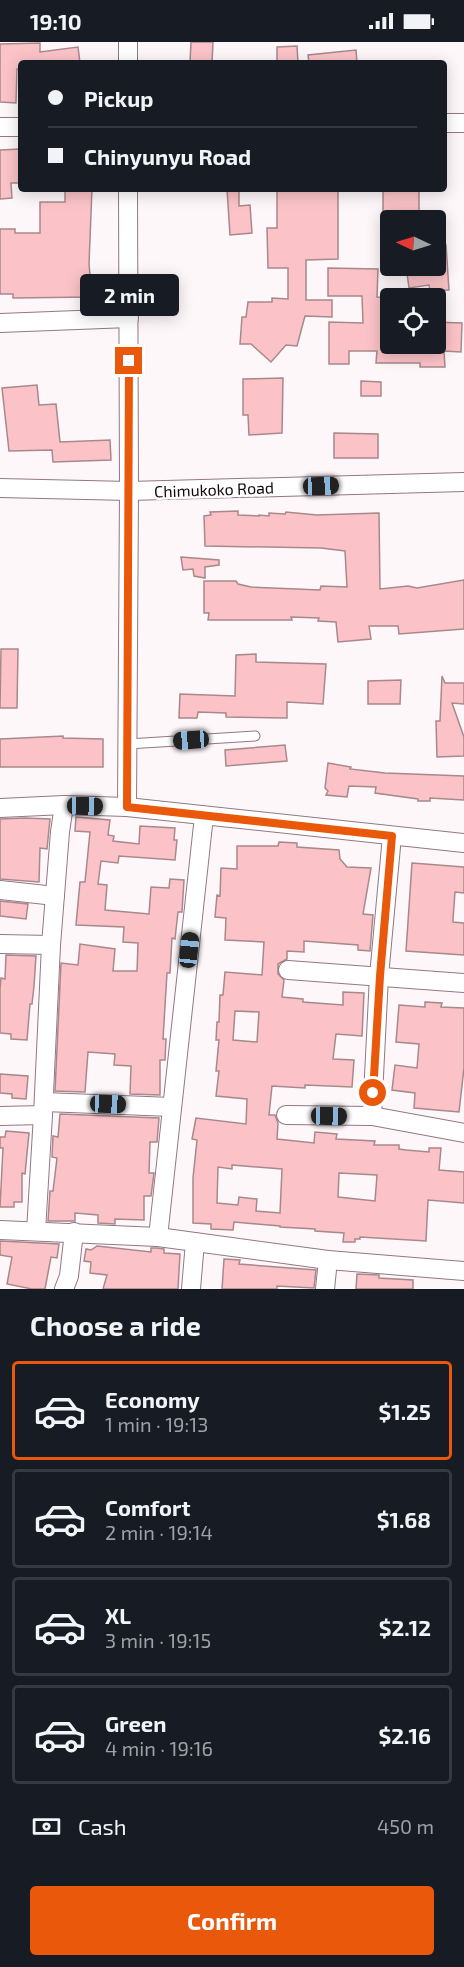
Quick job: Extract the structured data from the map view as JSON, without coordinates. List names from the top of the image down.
{
  "streets": {
    "street": ["Chimukoko Road"]
  },
  "north": "left",
  "page": {
    "status": "19:10",
    "banner": ["Pickup", "Chinyunyu Road"],
    "bubble": "2 min",
    "heading": "Choose a ride",
    "list": [
      {
        "name": "Economy",
        "note": "1 min · 19:13",
        "value": "$1.25"
      },
      {
        "name": "Comfort",
        "note": "2 min · 19:14",
        "value": "$1.68"
      },
      {
        "name": "XL",
        "note": "3 min · 19:15",
        "value": "$2.12"
      },
      {
        "name": "Green",
        "note": "4 min · 19:16",
        "value": "$2.16"
      }
    ],
    "pay": ["Cash", "450 m"],
    "buttons": "Confirm"
  }
}
